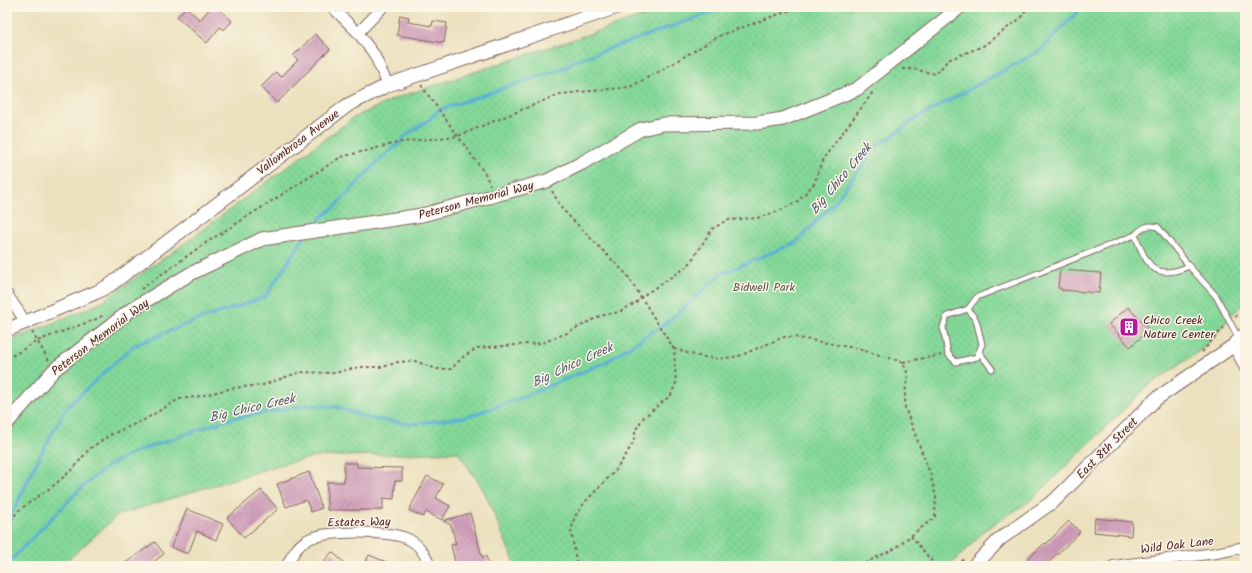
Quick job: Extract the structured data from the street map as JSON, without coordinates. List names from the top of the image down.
{
  "streets": {
    "street": [
      "Vallombrosa Avenue",
      "Peterson Memorial Way",
      "East 8th Street",
      "Estates Way",
      "Wild Oak Lane"
    ]
  },
  "water": ["Big Chico Creek"],
  "parks": ["Bidwell Park"],
  "places": {
    "building": ["Chico Creek Nature Center"]
  }
}
